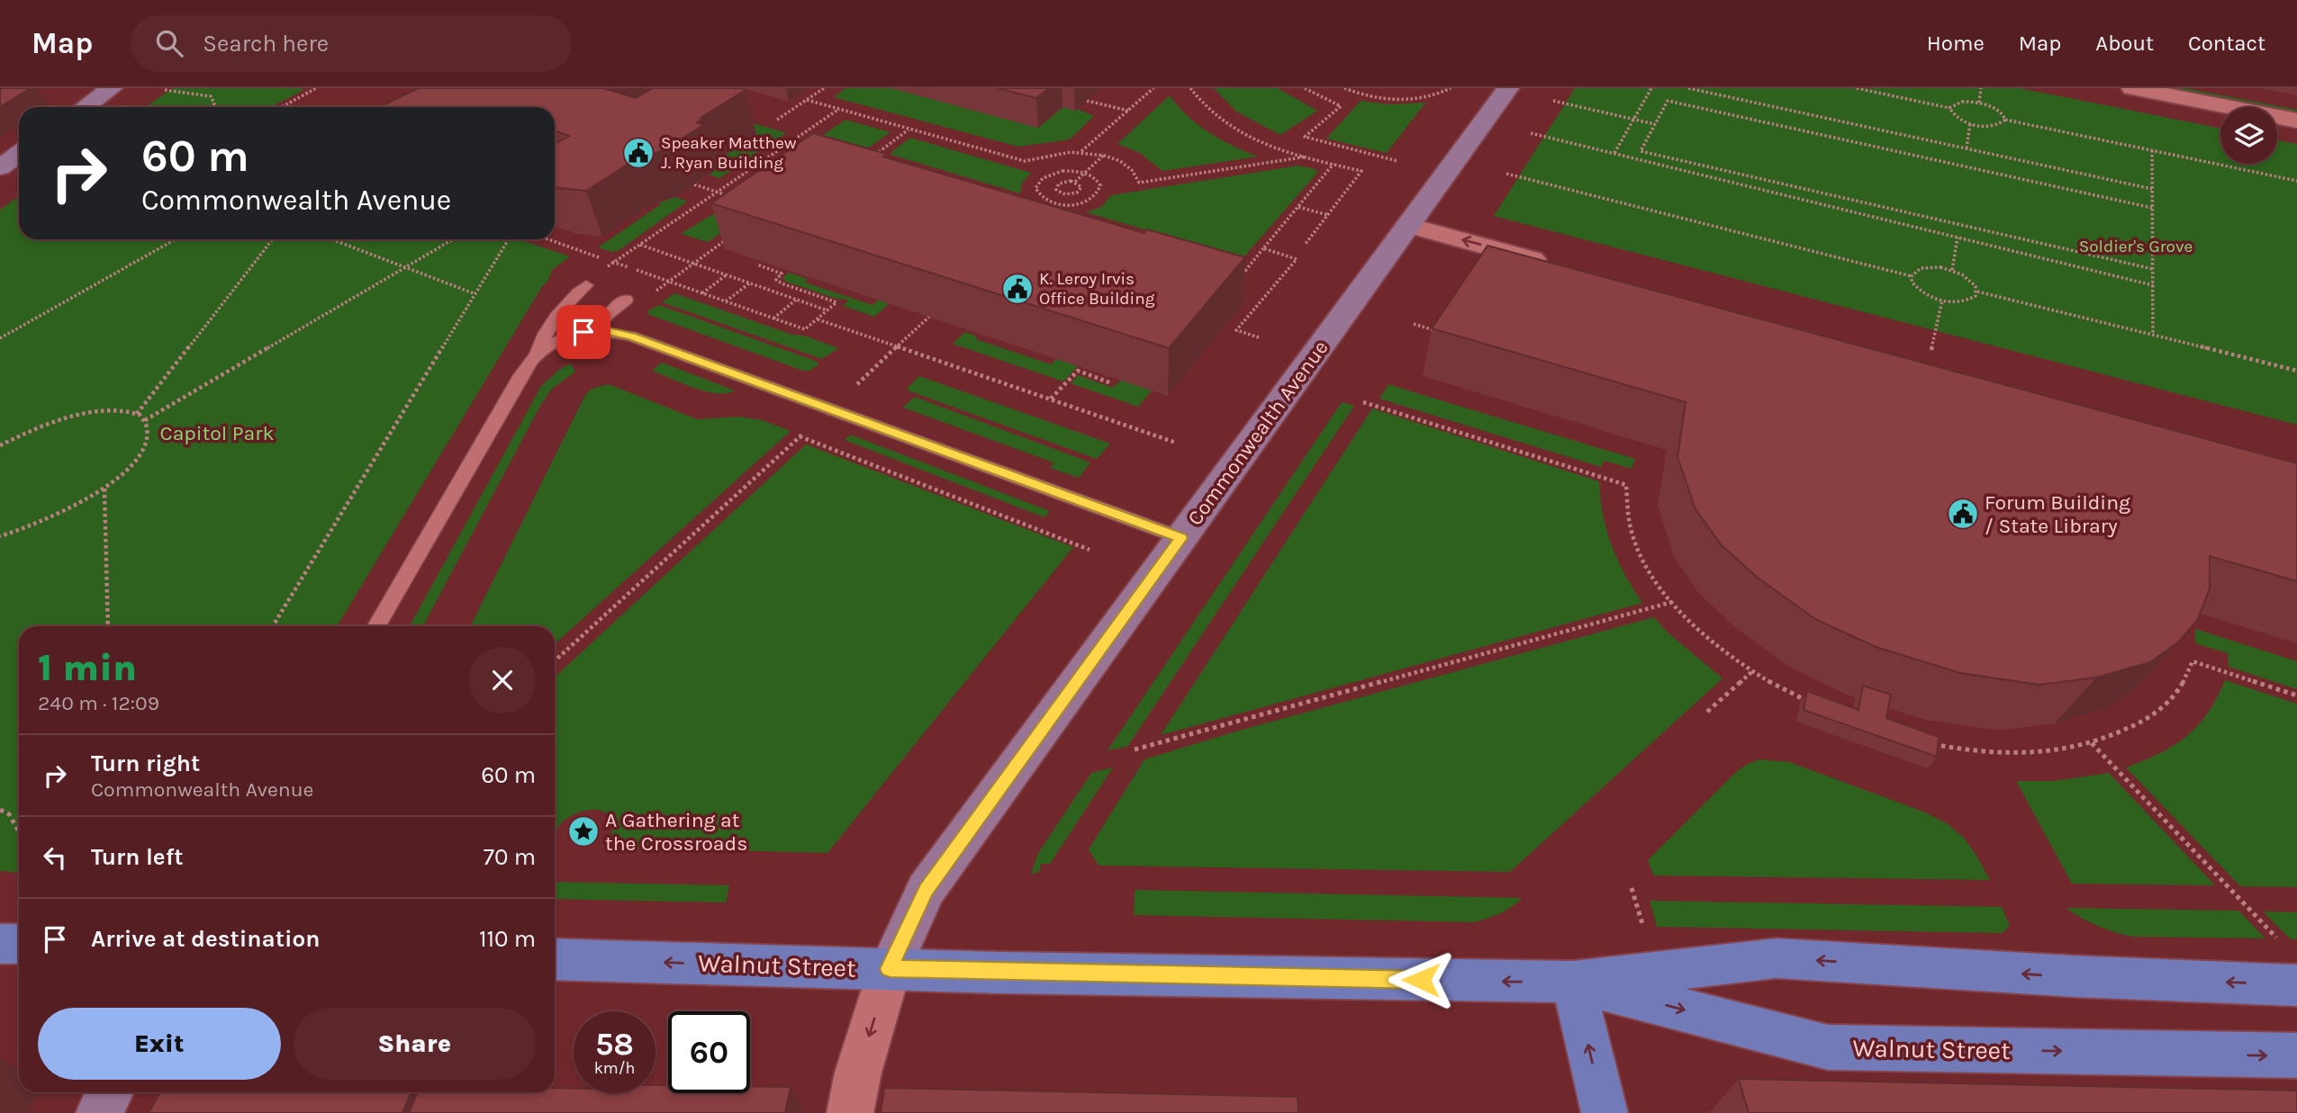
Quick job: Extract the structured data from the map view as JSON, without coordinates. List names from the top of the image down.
{
  "streets": {
    "main road": ["Walnut Street"],
    "street": ["Commonwealth Avenue"]
  },
  "crossings": [
    ["Commonwealth Avenue", "Walnut Street"]
  ],
  "parks": ["Soldier's Grove", "Capitol Park"],
  "places": {
    "public building": ["Speaker Matthew J. Ryan Building", "K. Leroy Irvis Office Building", "Forum Building / State Library"],
    "place": ["A Gathering at the Crossroads"]
  },
  "page": {
    "header": "Map",
    "search": "Search here",
    "nav": [
      "Home",
      "Map",
      "About",
      "Contact"
    ],
    "turn": ["60 m", "Commonwealth Avenue"],
    "heading": ["1 min", "240 m · 12:09"],
    "list": [
      {
        "name": "Turn right",
        "note": "Commonwealth Avenue",
        "value": "60 m"
      },
      {
        "name": "Turn left",
        "value": "70 m"
      },
      {
        "name": "Arrive at destination",
        "value": "110 m"
      }
    ],
    "buttons": ["Exit", "Share"],
    "speed": "58 km/h",
    "limit": "60"
  }
}
